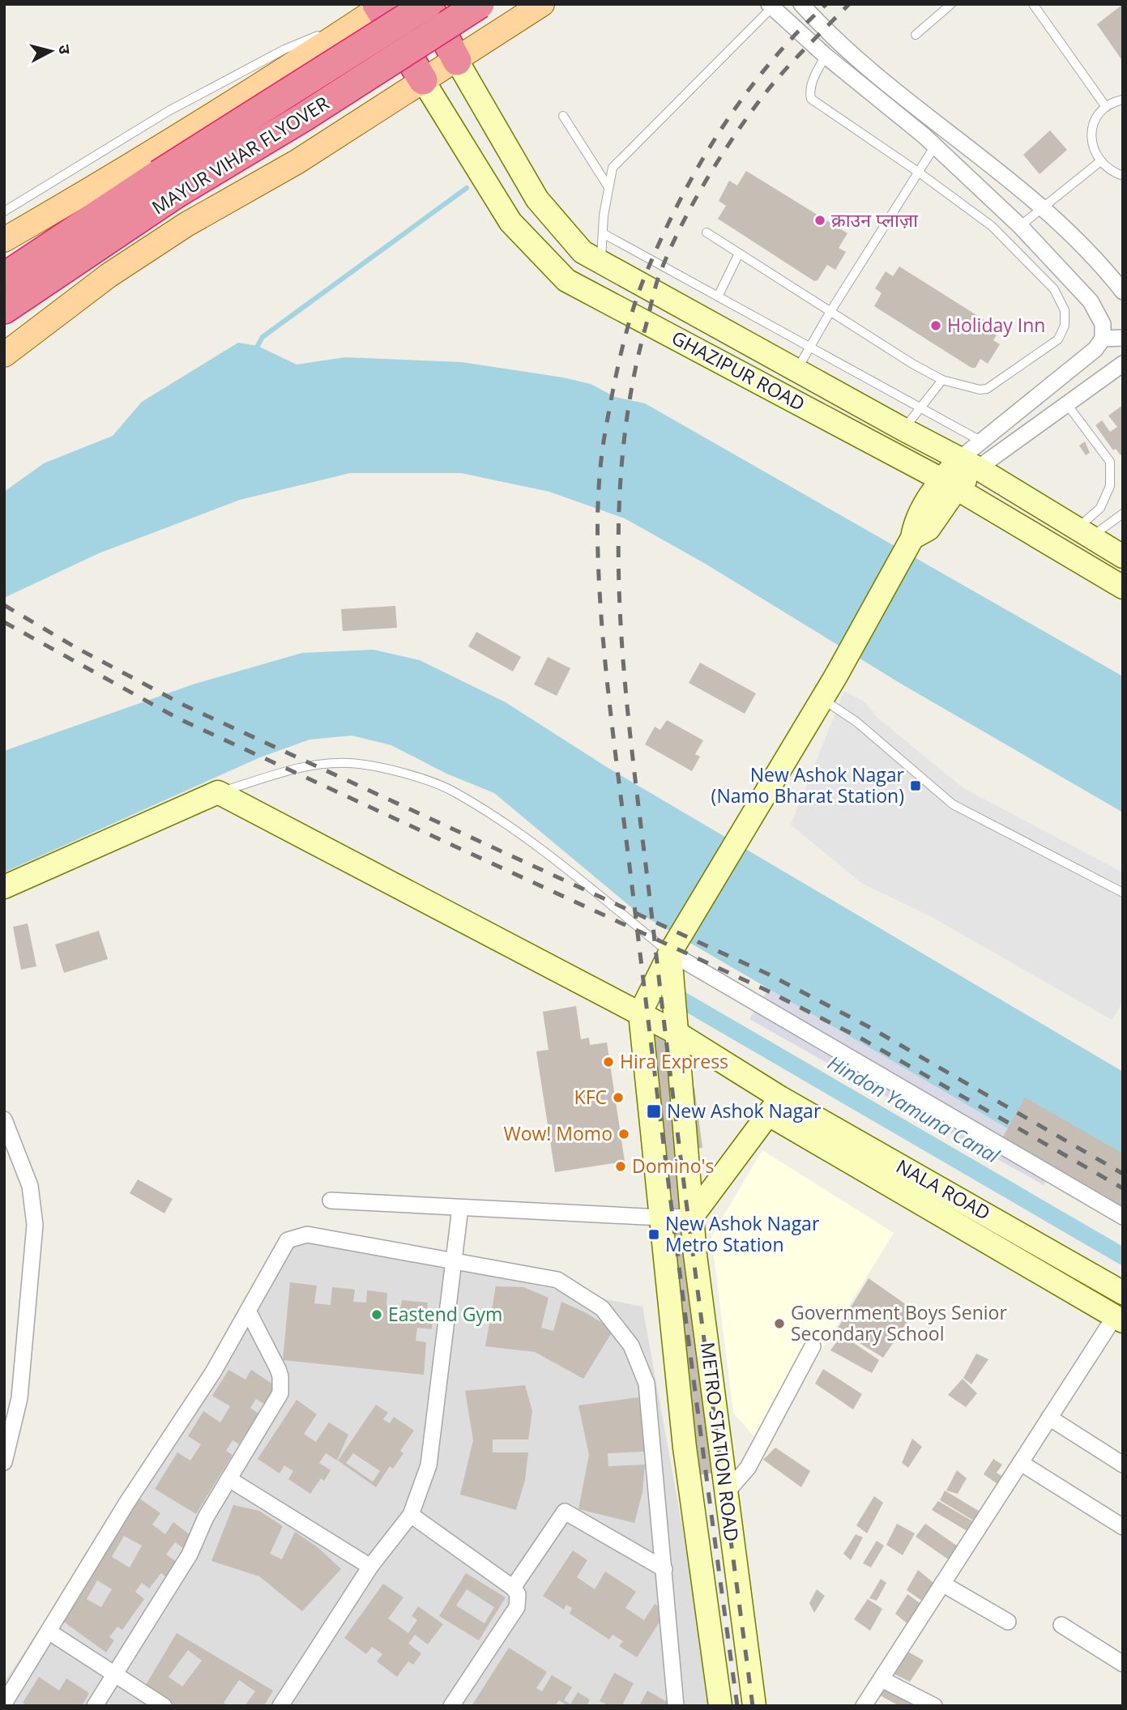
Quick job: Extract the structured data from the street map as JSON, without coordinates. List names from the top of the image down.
{
  "streets": {
    "highway": ["MAYUR VIHAR FLYOVER"],
    "street": ["GHAZIPUR ROAD", "NALA ROAD", "METRO STATION ROAD"]
  },
  "water": ["Hindon Yamuna Canal"],
  "places": {
    "other": [
      "क्राउन प्लाज़ा",
      "Holiday Inn",
      "Hira Express",
      "KFC",
      "Wow! Momo",
      "Domino's",
      "Eastend Gym",
      "Government Boys Senior Secondary School"
    ],
    "transit": ["New Ashok Nagar (Namo Bharat Station)", "New Ashok Nagar", "New Ashok Nagar Metro Station"]
  },
  "north": "right"
}
